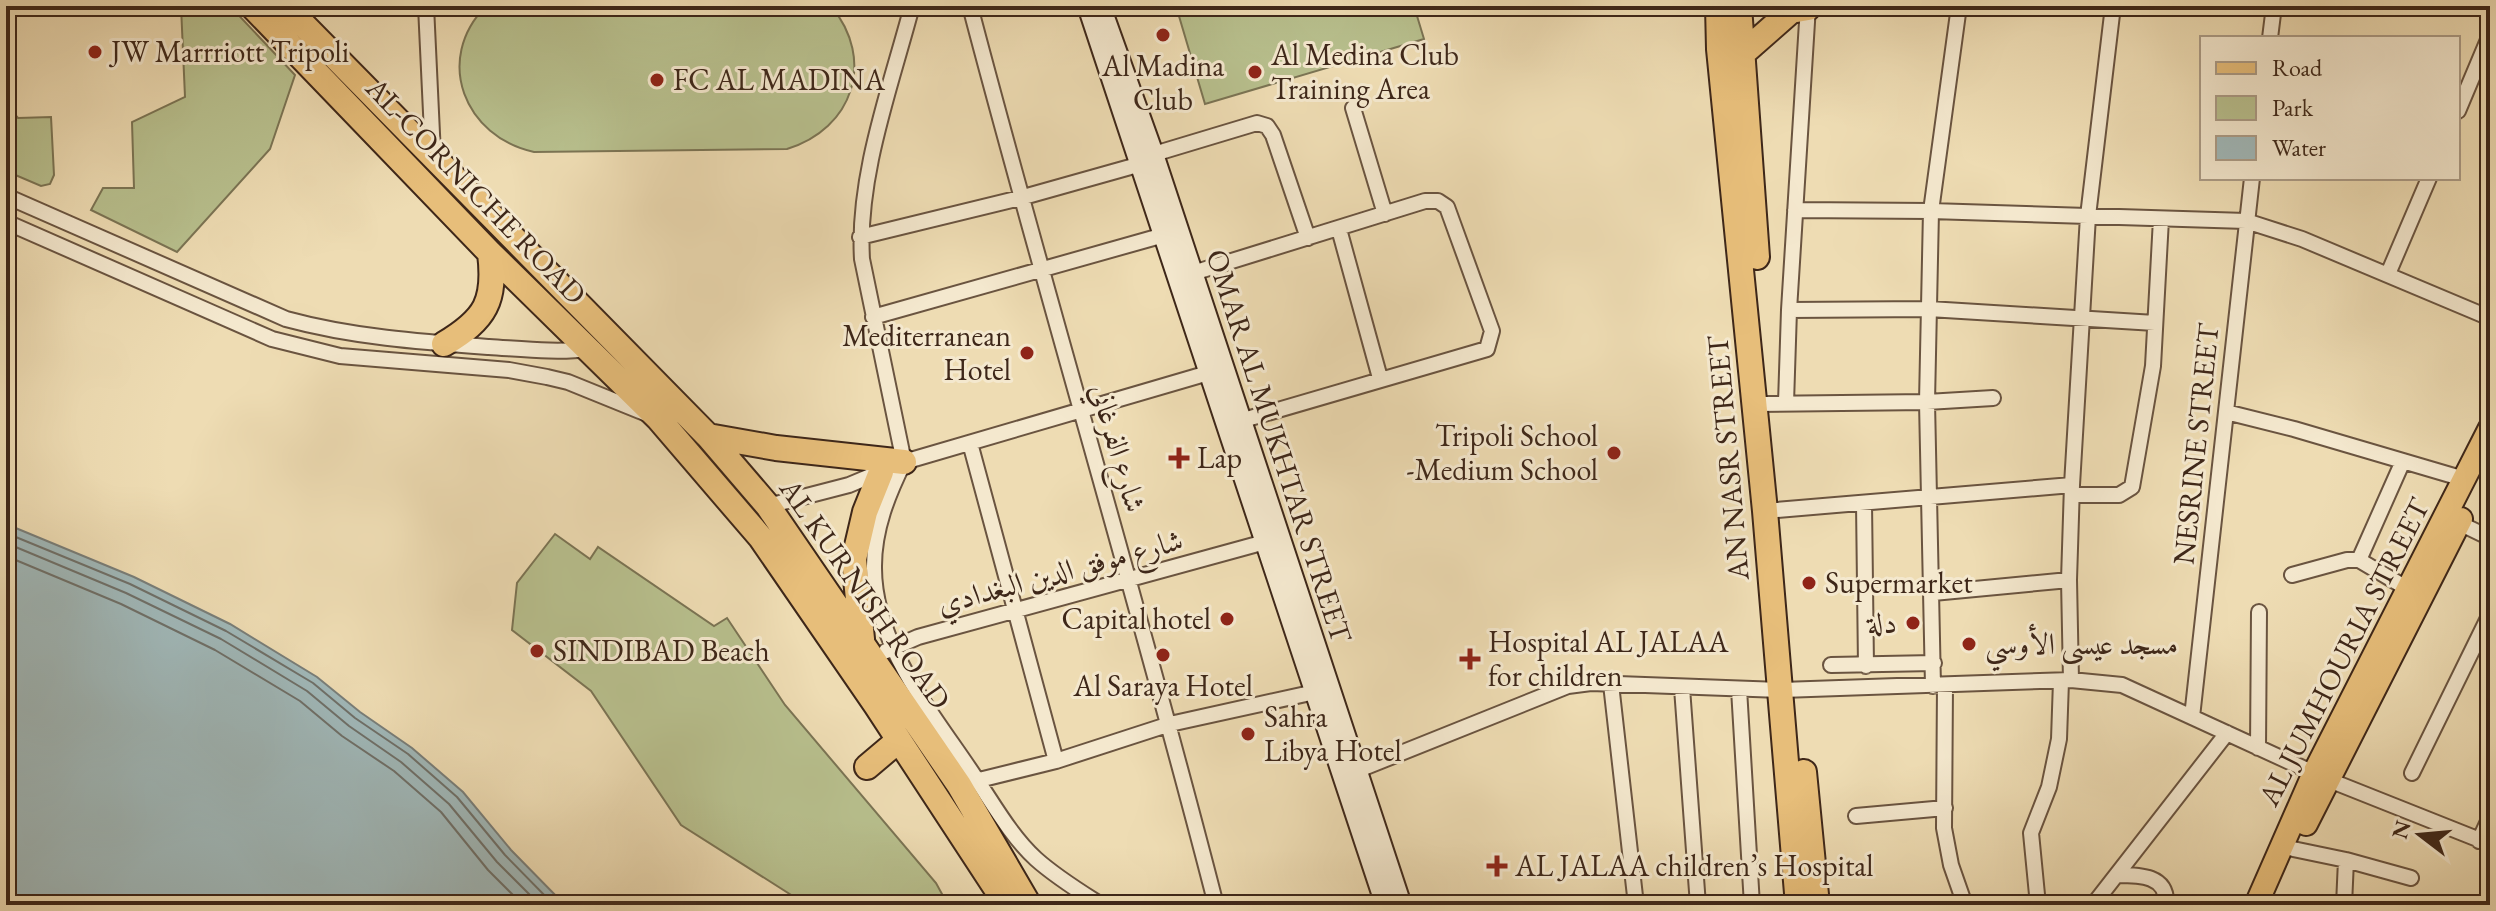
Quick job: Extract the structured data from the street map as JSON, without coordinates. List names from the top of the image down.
{
  "streets": {
    "highway": ["AL-CORNICHE ROAD", "AN NASR STREET", "AL KURNISH ROAD"],
    "main road": ["OMAR AL MUKHTAR STREET", "AL JUMHOURIA STREET"],
    "street": ["NESRINE STREET", "شارع الفرغاني", "شارع موفق الدين البغدادي"]
  },
  "crossings": [
    ["AL-CORNICHE ROAD", "AL KURNISH ROAD"],
    ["OMAR AL MUKHTAR STREET", "شارع موفق الدين البغدادي"],
    ["شارع الفرغاني", "شارع موفق الدين البغدادي"],
    ["شارع موفق الدين البغدادي", "AL KURNISH ROAD"]
  ],
  "places": {
    "other": [
      "Al Madina Club",
      "JW Marrriott Tripoli",
      "Al Medina Club Training Area",
      "FC AL MADINA",
      "Mediterranean Hotel",
      "Tripoli School -Medium School",
      "Supermarket",
      "Capital hotel",
      "دلة",
      "مسجد عيسى الأوسي",
      "SINDIBAD Beach",
      "Al Saraya Hotel",
      "Sahra Libya Hotel"
    ],
    "health": ["Lap", "Hospital AL JALAA for children", "AL JALAA children’s Hospital"]
  },
  "legend": ["Road", "Park", "Water"],
  "north": "left"
}
